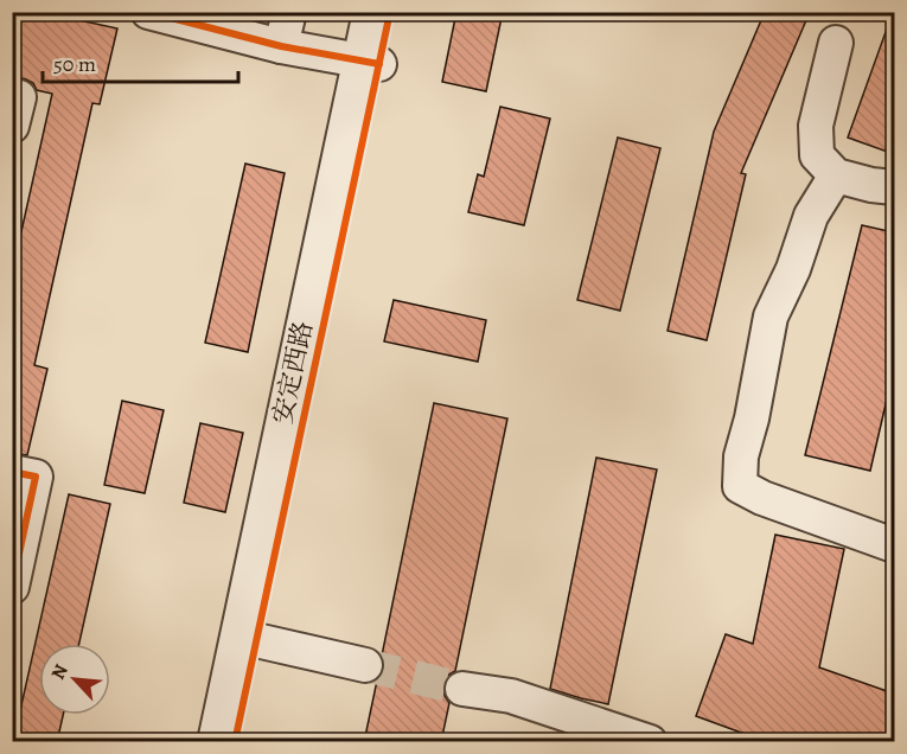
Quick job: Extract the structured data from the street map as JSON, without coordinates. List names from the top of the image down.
{
  "streets": {
    "street": ["安定西路"]
  },
  "scale_bar": "50 m",
  "north": "top left"
}
